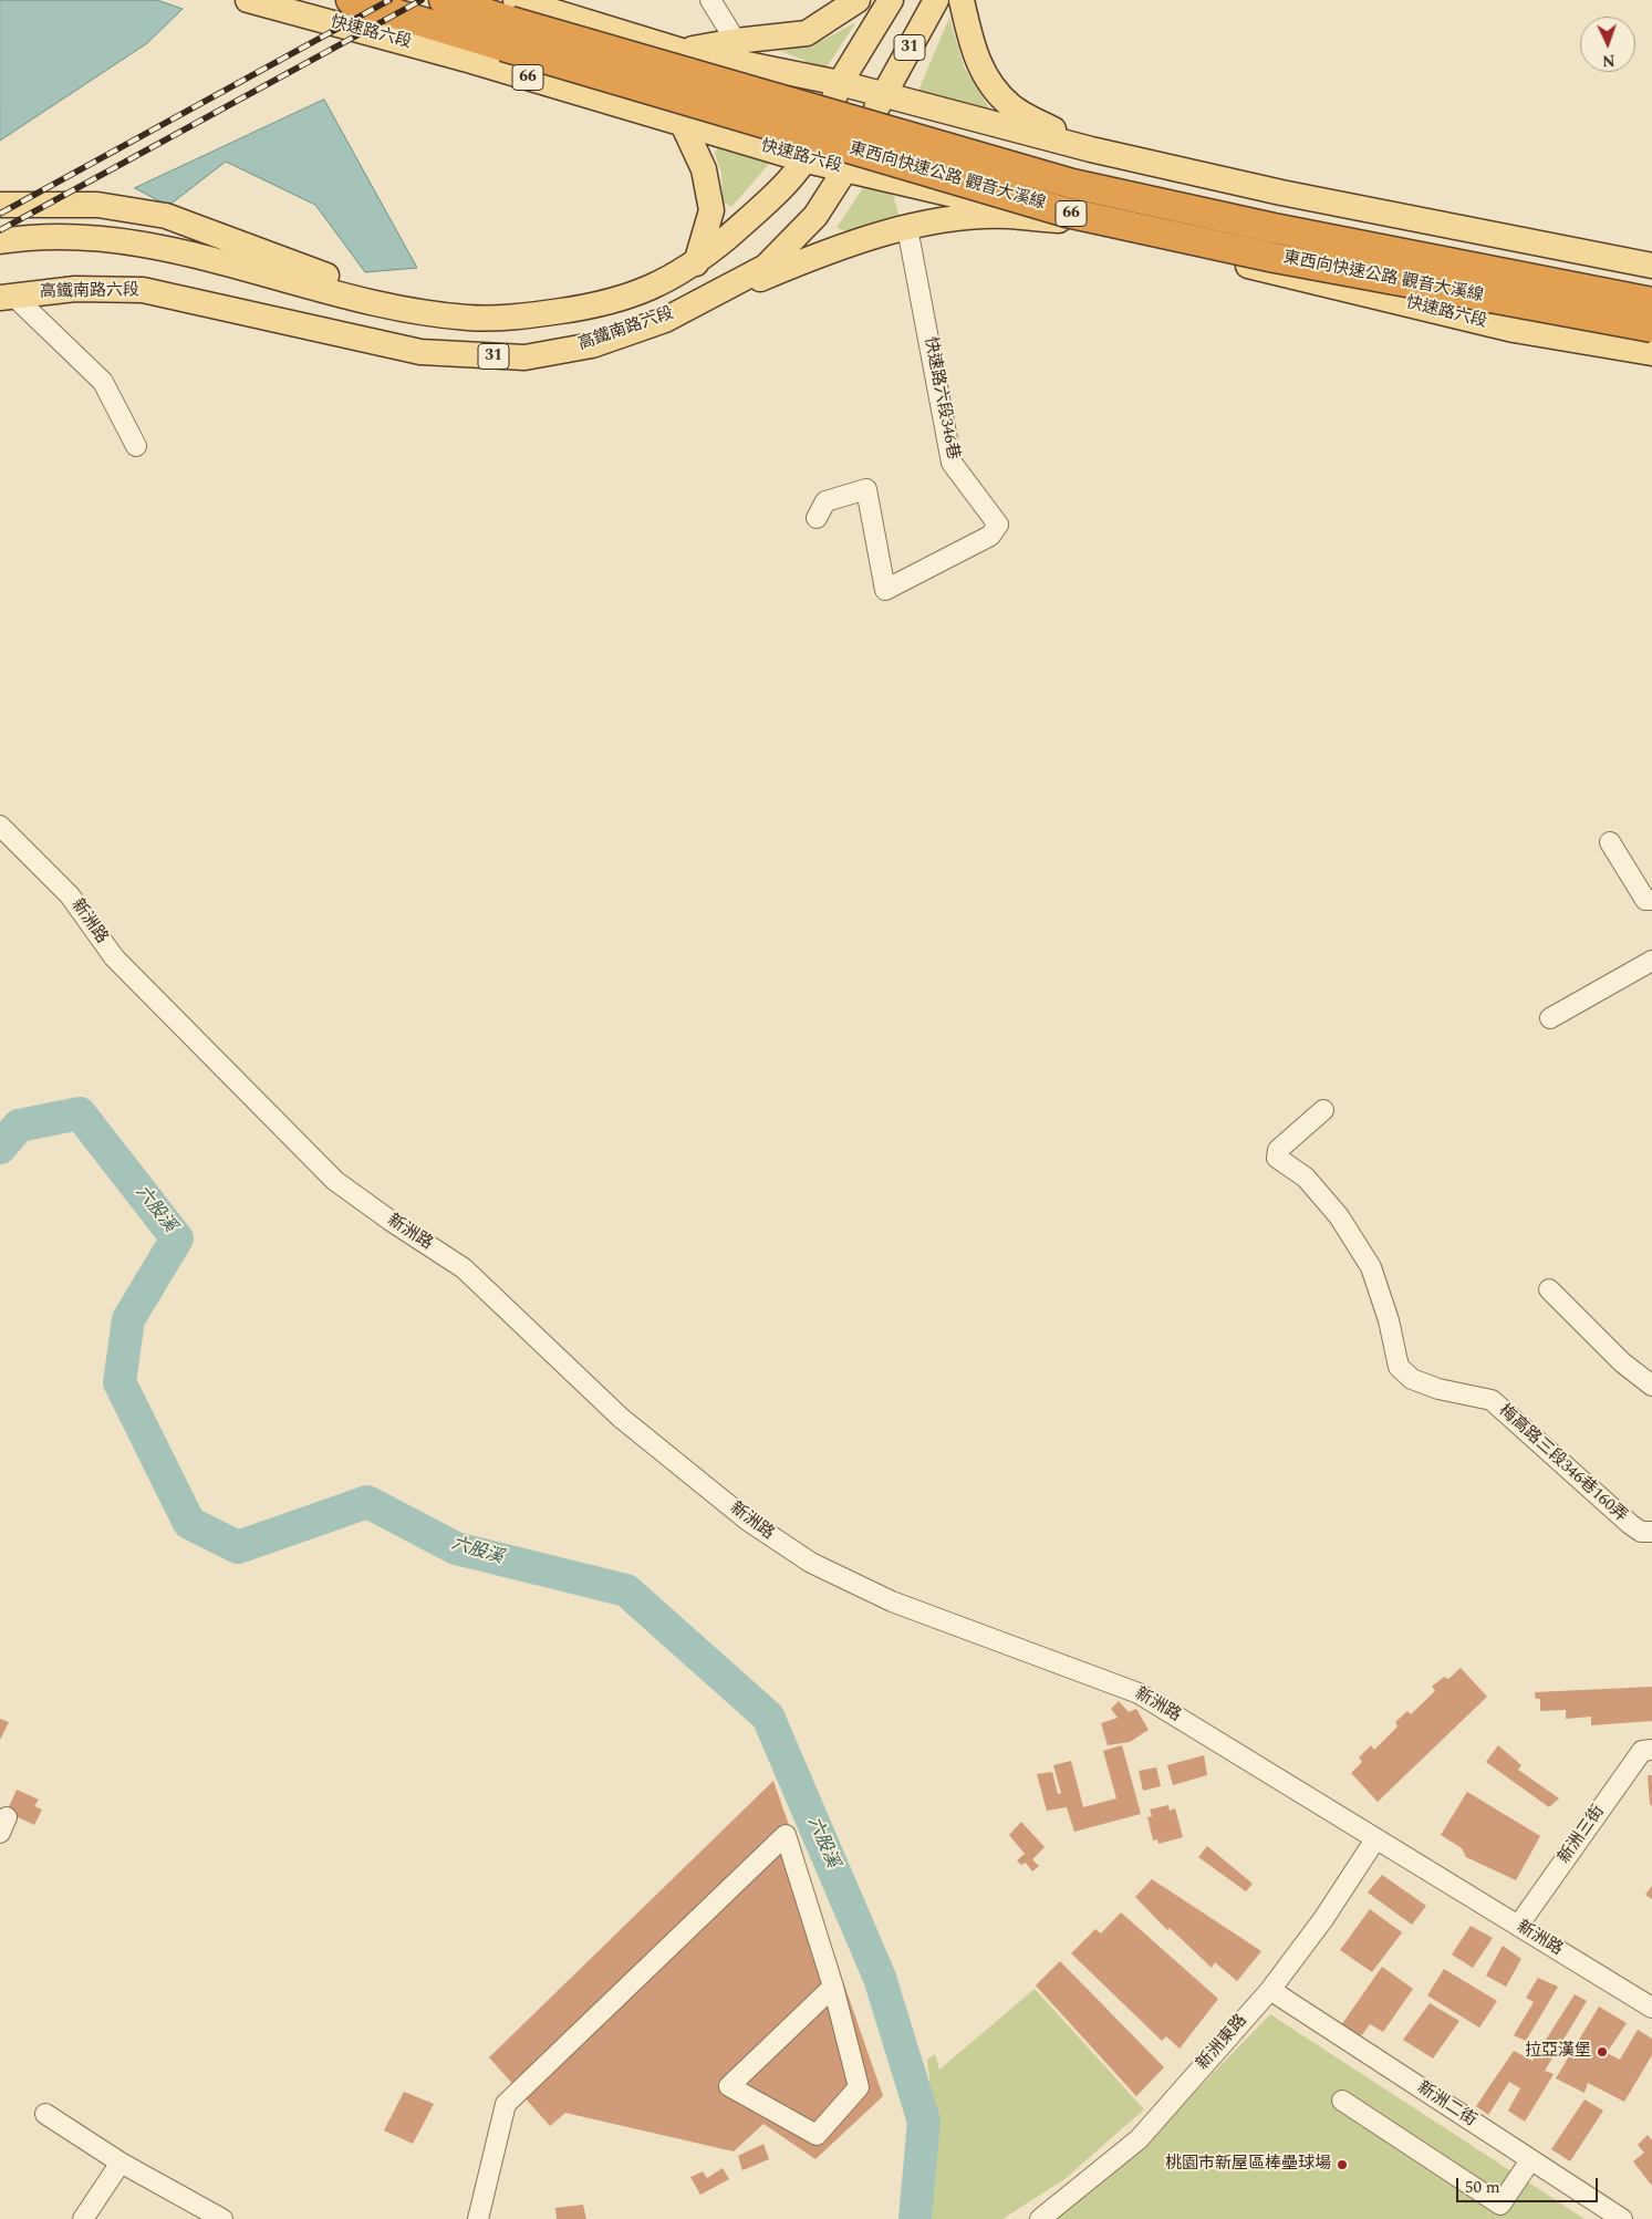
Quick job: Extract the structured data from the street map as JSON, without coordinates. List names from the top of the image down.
{
  "streets": {
    "highway": ["66", "東西向快速公路 觀音大溪線"],
    "main road": ["快速路六段", "31", "高鐵南路六段"],
    "street": [
      "快速路六段346巷",
      "新洲路",
      "梅高路三段346巷160弄",
      "新洲三街",
      "新洲東路",
      "新洲二街"
    ]
  },
  "crossings": [
    ["快速路六段", "31"],
    ["快速路六段", "高鐵南路六段"],
    ["31", "高鐵南路六段"],
    ["31", "快速路六段346巷"],
    ["66", "東西向快速公路 觀音大溪線"],
    ["66", "高鐵南路六段"],
    ["新洲路", "新洲三街"],
    ["新洲路", "新洲東路"],
    ["新洲東路", "新洲二街"]
  ],
  "water": ["六股溪"],
  "places": ["拉亞漢堡", "桃園市新屋區棒壘球場"],
  "scale_bar": "50 m",
  "north": "bottom"
}
